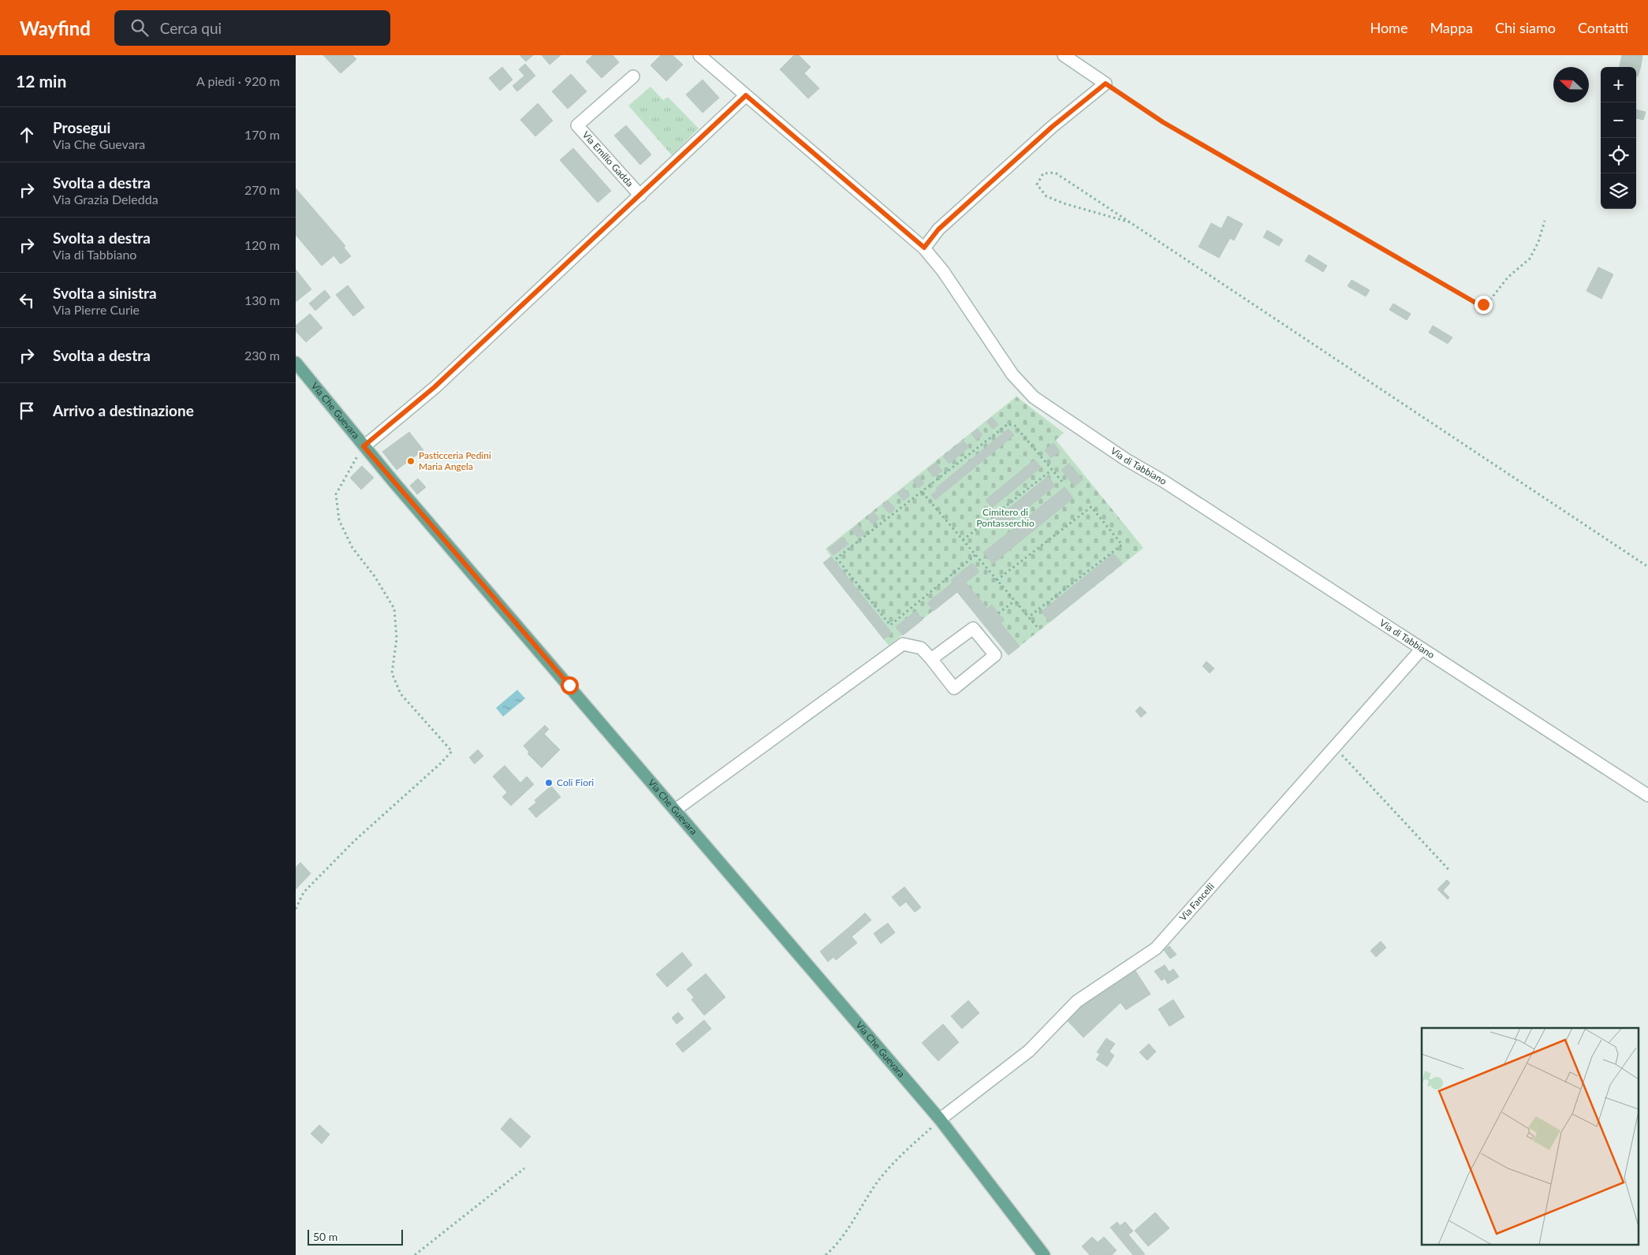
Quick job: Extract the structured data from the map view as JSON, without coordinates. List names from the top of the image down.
{
  "streets": {
    "main road": ["Via Che Guevara"],
    "street": ["Via Emilio Gadda", "Via di Tabbiano", "Via Fancelli"]
  },
  "crossings": [
    ["Via Che Guevara", "Via Fancelli"],
    ["Via di Tabbiano", "Via Fancelli"]
  ],
  "parks": ["Cimitero di Pontasserchio"],
  "places": ["Pasticceria Pedini Maria Angela", "Coli Fiori"],
  "scale_bar": "50 m",
  "north": "left",
  "page": {
    "header": "Wayfind",
    "search": "Cerca qui",
    "nav": [
      "Home",
      "Mappa",
      "Chi siamo",
      "Contatti"
    ],
    "heading": ["12 min", "A piedi · 920 m"],
    "map_buttons": ["+", "−"],
    "list": [
      ["Prosegui", "Via Che Guevara", "170 m"],
      ["Svolta a destra", "Via Grazia Deledda", "270 m"],
      ["Svolta a destra", "Via di Tabbiano", "120 m"],
      ["Svolta a sinistra", "Via Pierre Curie", "130 m"],
      ["Svolta a destra", "230 m"],
      "Arrivo a destinazione"
    ],
    "scale": "50 m"
  }
}
